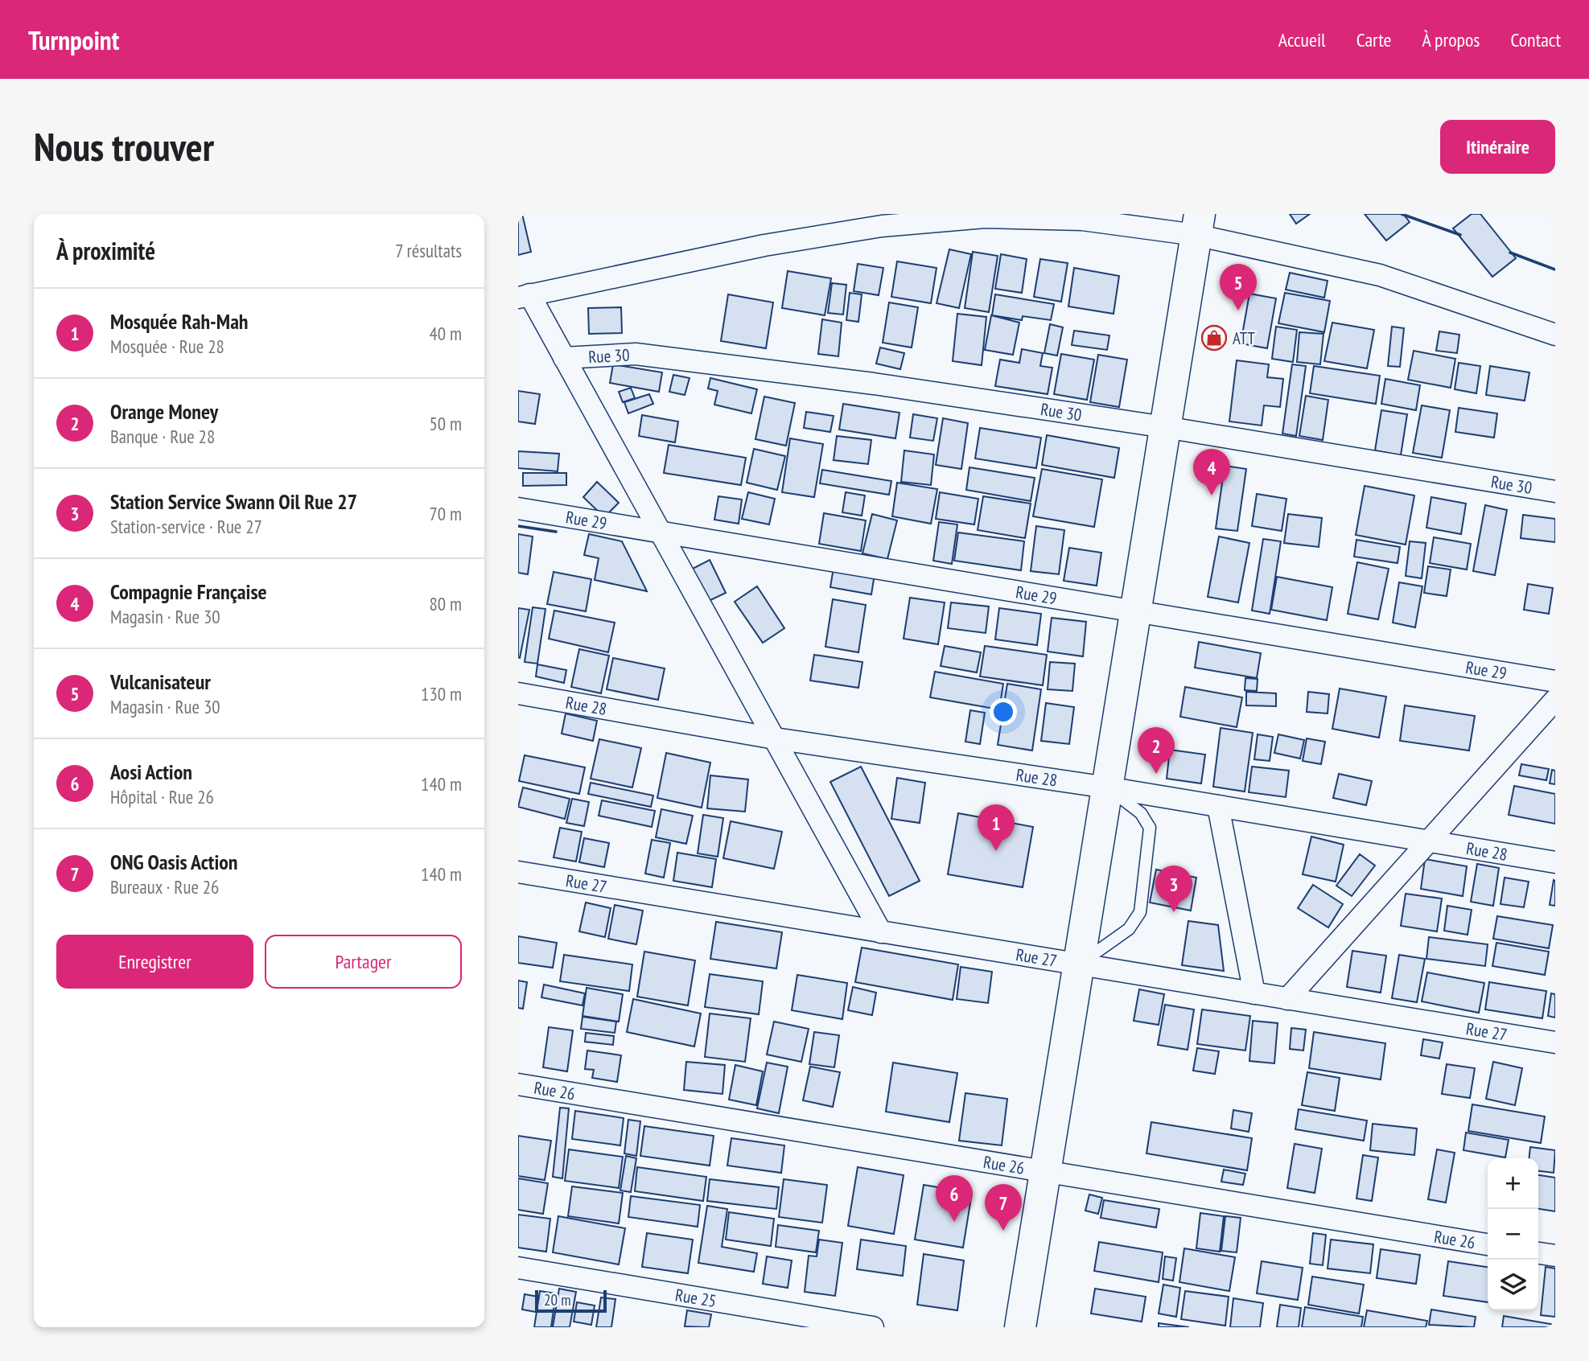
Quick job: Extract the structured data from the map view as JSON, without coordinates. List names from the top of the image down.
{
  "streets": {
    "street": [
      "Rue 30",
      "Rue 29",
      "Rue 28",
      "Rue 27",
      "Rue 26",
      "Rue 25"
    ]
  },
  "places": {
    "shop": ["ATT"]
  },
  "scale_bar": "20 m",
  "page": {
    "header": "Turnpoint",
    "nav": [
      "Accueil",
      "Carte",
      "À propos",
      "Contact"
    ],
    "buttons": [
      "Itinéraire",
      ["Enregistrer", "Partager"]
    ],
    "title": "Nous trouver",
    "heading": ["À proximité", "7 résultats"],
    "pins": [
      "5",
      "4",
      "2",
      "1",
      "3",
      "6",
      "7"
    ],
    "list": [
      {
        "mark": "1",
        "name": "Mosquée Rah-Mah",
        "note": "Mosquée · Rue 28",
        "value": "40 m"
      },
      {
        "mark": "2",
        "name": "Orange Money",
        "note": "Banque · Rue 28",
        "value": "50 m"
      },
      {
        "mark": "3",
        "name": "Station Service Swann Oil Rue 27",
        "note": "Station-service · Rue 27",
        "value": "70 m"
      },
      {
        "mark": "4",
        "name": "Compagnie Française",
        "note": "Magasin · Rue 30",
        "value": "80 m"
      },
      {
        "mark": "5",
        "name": "Vulcanisateur",
        "note": "Magasin · Rue 30",
        "value": "130 m"
      },
      {
        "mark": "6",
        "name": "Aosi Action",
        "note": "Hôpital · Rue 26",
        "value": "140 m"
      },
      {
        "mark": "7",
        "name": "ONG Oasis Action",
        "note": "Bureaux · Rue 26",
        "value": "140 m"
      }
    ],
    "map_buttons": ["+", "−"],
    "scale": "20 m"
  }
}
